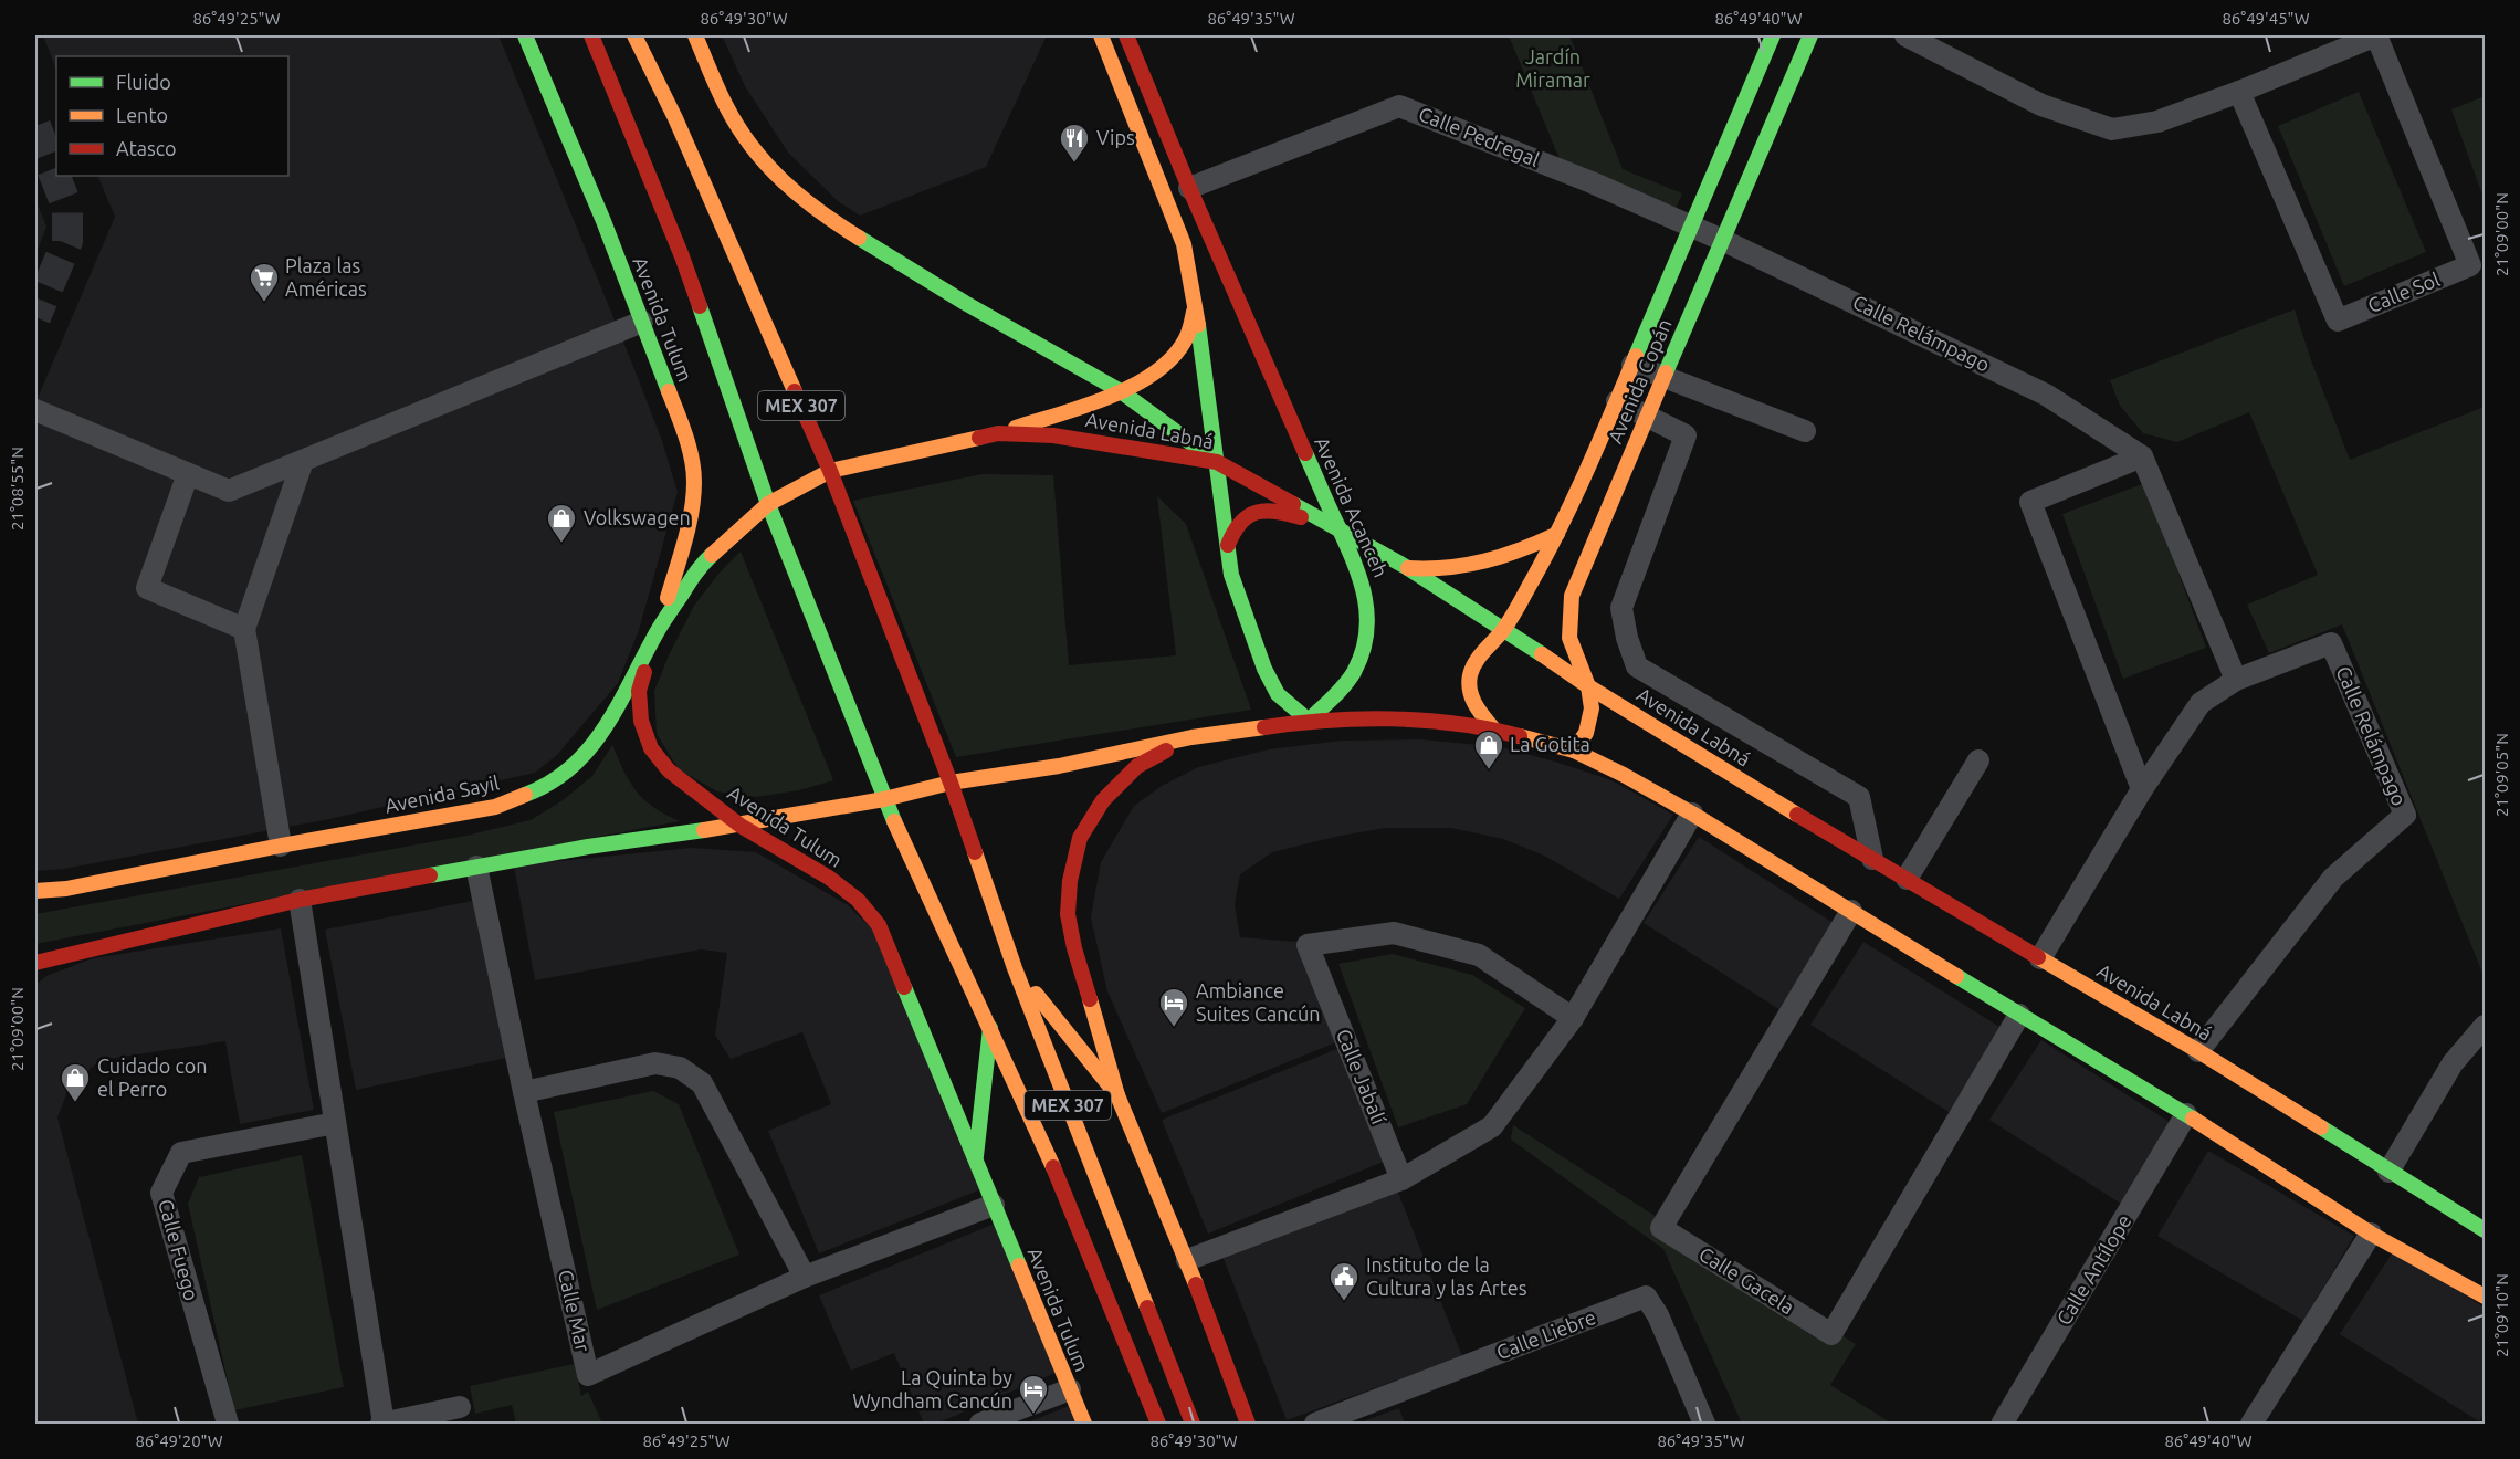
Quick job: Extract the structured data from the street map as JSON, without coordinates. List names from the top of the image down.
{
  "streets": {
    "street": [
      "Calle Pedregal",
      "Calle Sol",
      "Avenida Tulum",
      "Calle Relámpago",
      "Avenida Copán",
      "MEX 307",
      "Avenida Labná",
      "Avenida Acanceh",
      "Avenida Sayil",
      "Calle Jabalí",
      "Calle Fuego",
      "Calle Antílope",
      "Calle Gacela",
      "Calle Mar",
      "Calle Liebre"
    ]
  },
  "crossings": [
    ["Calle Pedregal", "Calle Relámpago"],
    ["Calle Pedregal", "Avenida Copán"],
    ["Calle Pedregal", "Avenida Acanceh"],
    ["Avenida Tulum", "Avenida Sayil"],
    ["Avenida Tulum", "Calle Mar"],
    ["Calle Relámpago", "Avenida Copán"],
    ["Calle Relámpago", "Avenida Labná"],
    ["Avenida Copán", "Avenida Labná"],
    ["MEX 307", "Avenida Labná"],
    ["MEX 307", "Avenida Sayil"],
    ["Avenida Labná", "Avenida Acanceh"],
    ["Avenida Labná", "Avenida Sayil"]
  ],
  "parks": ["Jardín Miramar"],
  "places": {
    "restaurant": ["Vips"],
    "supermarket": ["Plaza las Américas"],
    "shop": ["Volkswagen", "La Gotita", "Cuidado con el Perro"],
    "hotel": ["Ambiance Suites Cancún", "La Quinta by Wyndham Cancún"],
    "public building": ["Instituto de la Cultura y las Artes"]
  },
  "legend": ["Fluido", "Lento", "Atasco"],
  "coordinates": [
    "86°49'25\"W",
    "86°49'30\"W",
    "86°49'35\"W",
    "86°49'40\"W",
    "86°49'45\"W",
    "21°09'00\"N",
    "21°08'55\"N",
    "21°09'05\"N",
    "21°09'10\"N",
    "86°49'20\"W"
  ]
}
